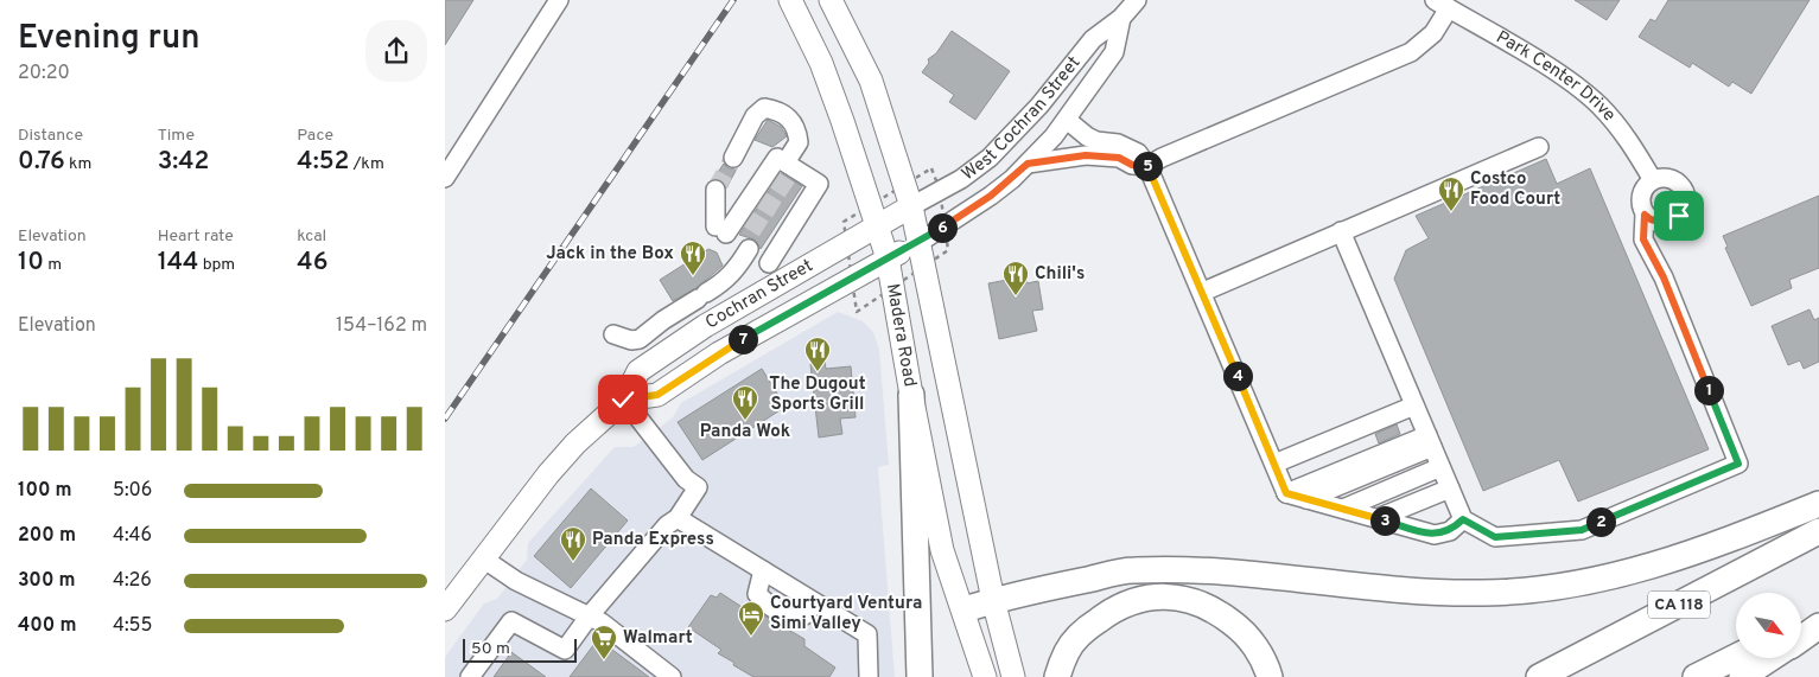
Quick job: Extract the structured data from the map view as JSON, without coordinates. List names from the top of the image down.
{
  "streets": {
    "highway": ["CA 118"],
    "main road": ["Cochran Street", "Madera Road"],
    "street": ["Park Center Drive", "West Cochran Street"]
  },
  "crossings": [
    ["West Cochran Street", "Cochran Street"],
    ["West Cochran Street", "Madera Road"],
    ["Cochran Street", "Madera Road"]
  ],
  "places": {
    "restaurant": [
      "Costco Food Court",
      "Jack in the Box",
      "Chili's",
      "The Dugout Sports Grill",
      "Panda Wok",
      "Panda Express"
    ],
    "hotel": ["Courtyard Ventura Simi Valley"],
    "supermarket": ["Walmart"]
  },
  "scale_bar": "50 m",
  "north": "bottom right",
  "page": {
    "heading": ["Evening run", "20:20"],
    "stats": [
      ["Distance", "0.76 km"],
      ["Time", "3:42"],
      ["Pace", "4:52 /km"],
      ["Elevation", "10 m"],
      ["Heart rate", "144 bpm"],
      ["kcal", "46"]
    ],
    "pins": [
      "5",
      "6",
      "7",
      "4",
      "1",
      "3",
      "2"
    ],
    "chart": ["Elevation", "154–162 m"],
    "list": [
      {
        "name": "100 m",
        "note": "5:06"
      },
      {
        "name": "200 m",
        "note": "4:46"
      },
      {
        "name": "300 m",
        "note": "4:26"
      },
      {
        "name": "400 m",
        "note": "4:55"
      }
    ],
    "scale": "50 m"
  }
}
